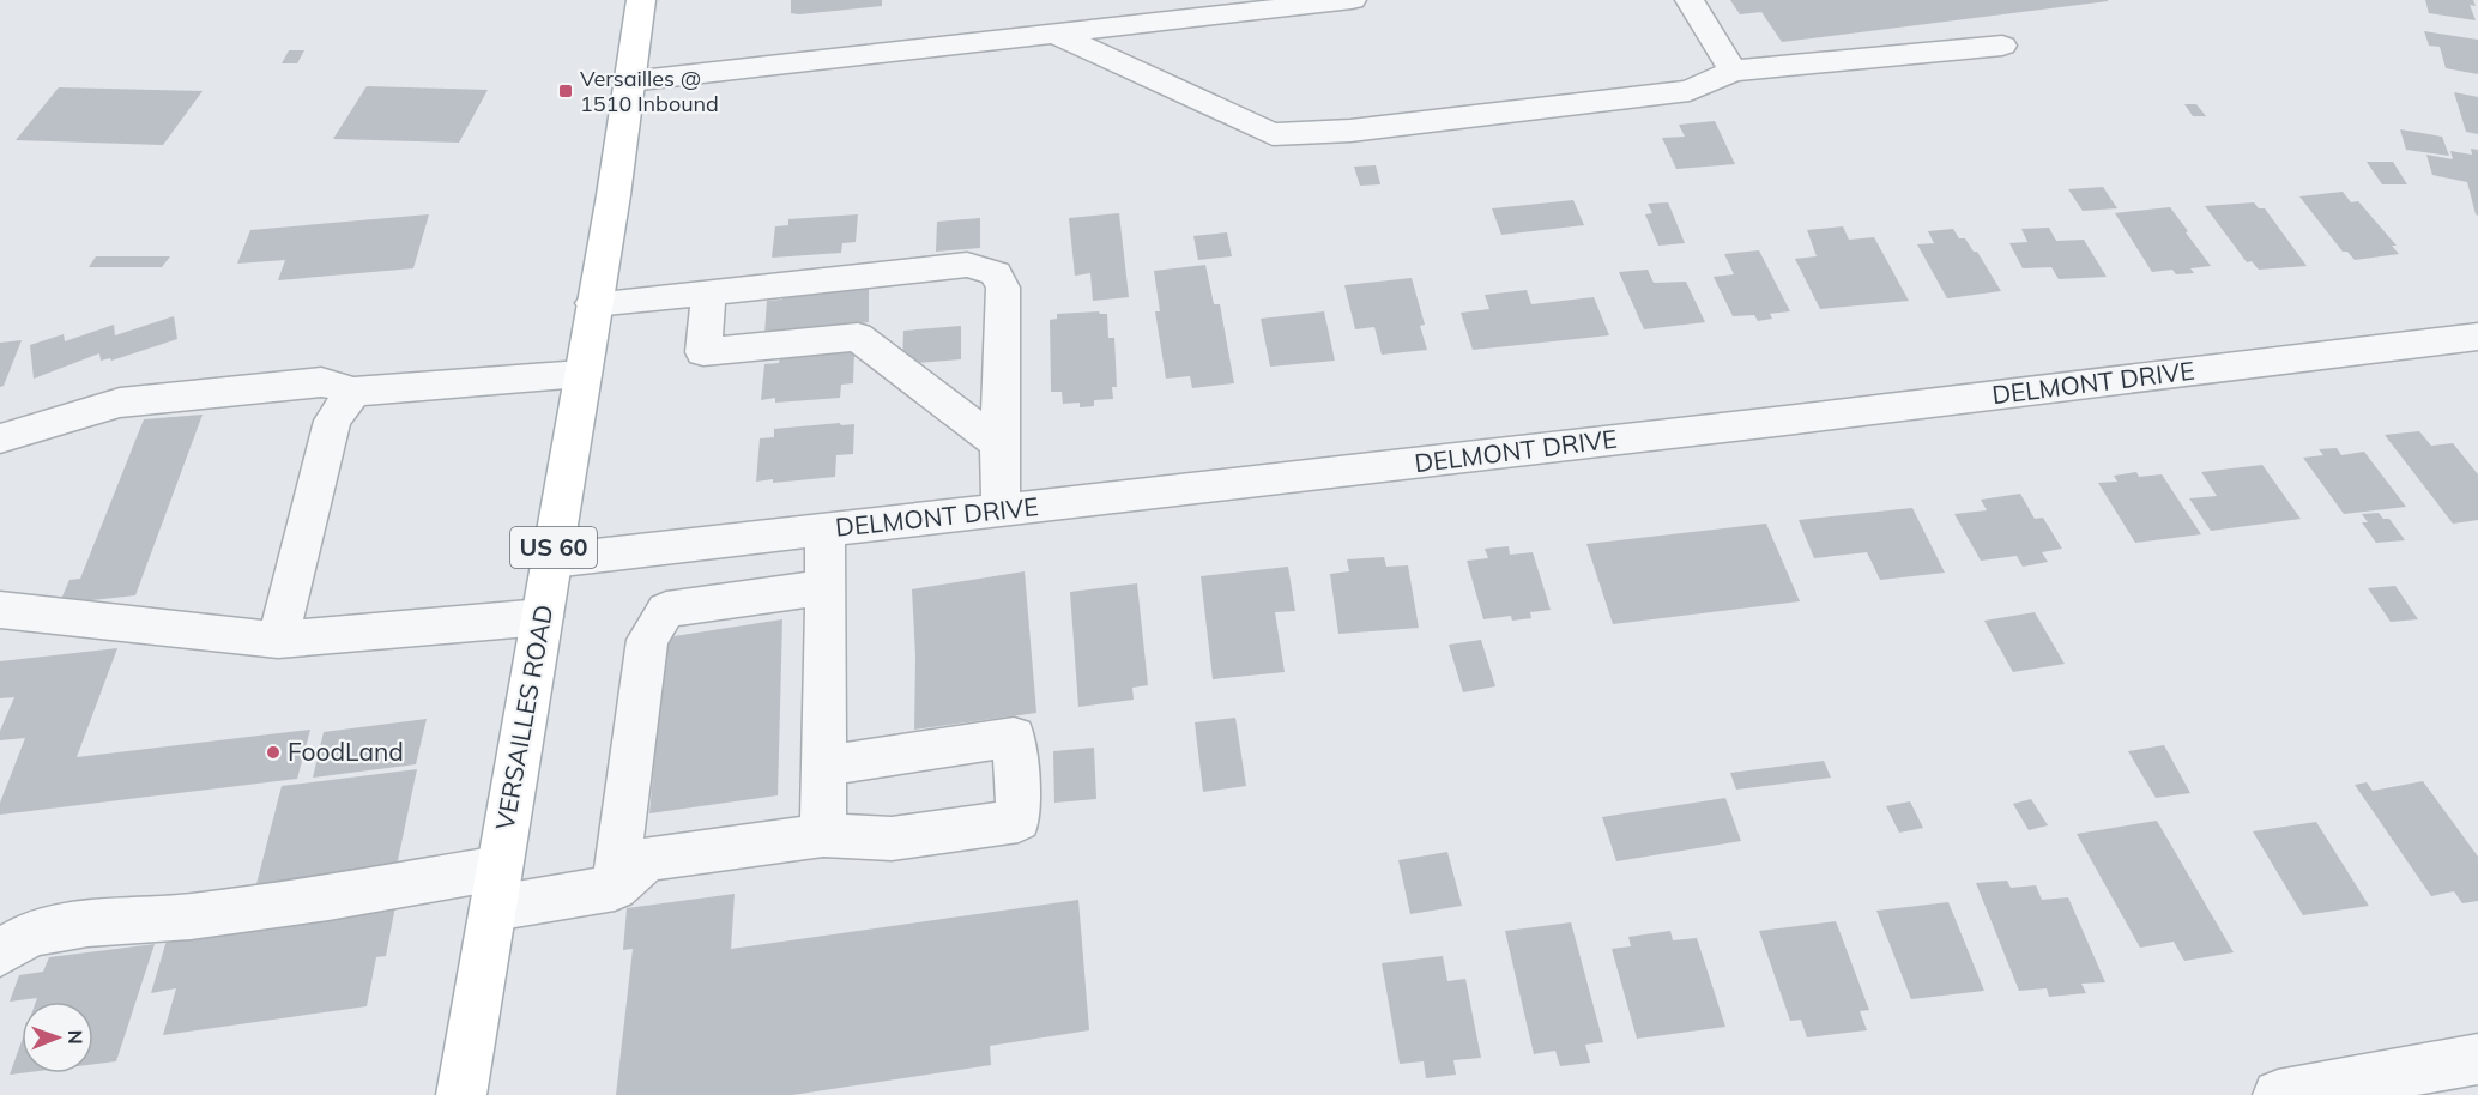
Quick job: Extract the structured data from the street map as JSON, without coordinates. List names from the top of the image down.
{
  "streets": {
    "main road": ["US 60", "VERSAILLES ROAD"],
    "street": ["DELMONT DRIVE"]
  },
  "crossings": [
    ["DELMONT DRIVE", "VERSAILLES ROAD"]
  ],
  "places": {
    "transit": ["Versailles @ 1510 Inbound"],
    "other": ["FoodLand"]
  },
  "north": "right"
}
